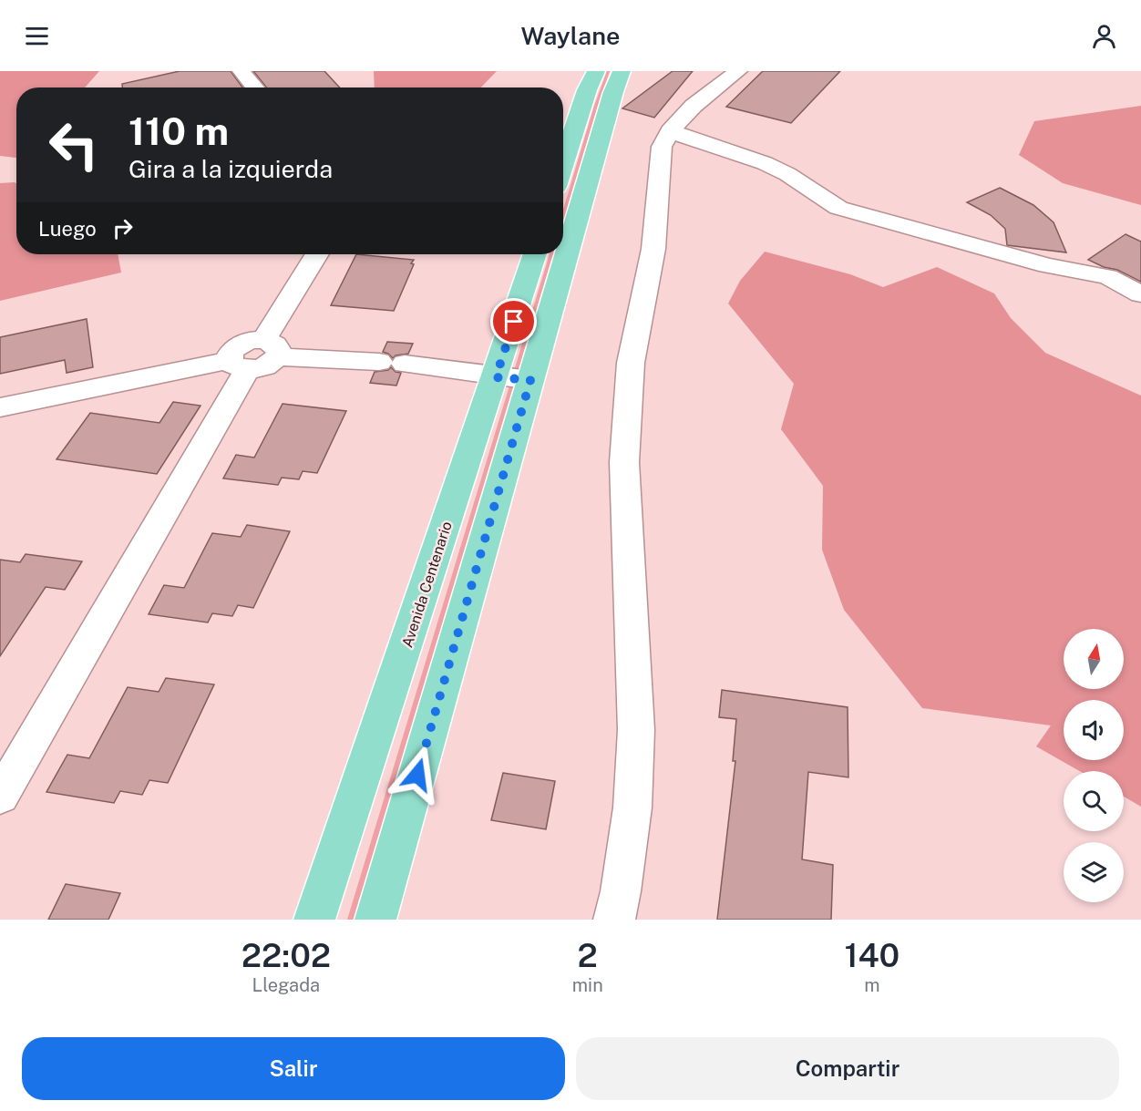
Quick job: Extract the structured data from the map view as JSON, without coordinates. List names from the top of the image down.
{
  "streets": {
    "main road": ["Avenida Centenario"]
  },
  "north": "top",
  "page": {
    "header": "Waylane",
    "turn": ["110 m", "Gira a la izquierda"],
    "then": "Luego",
    "eta": [
      "22:02",
      "Llegada",
      "2",
      "min",
      "140",
      "m"
    ],
    "buttons": ["Salir", "Compartir"]
  }
}
